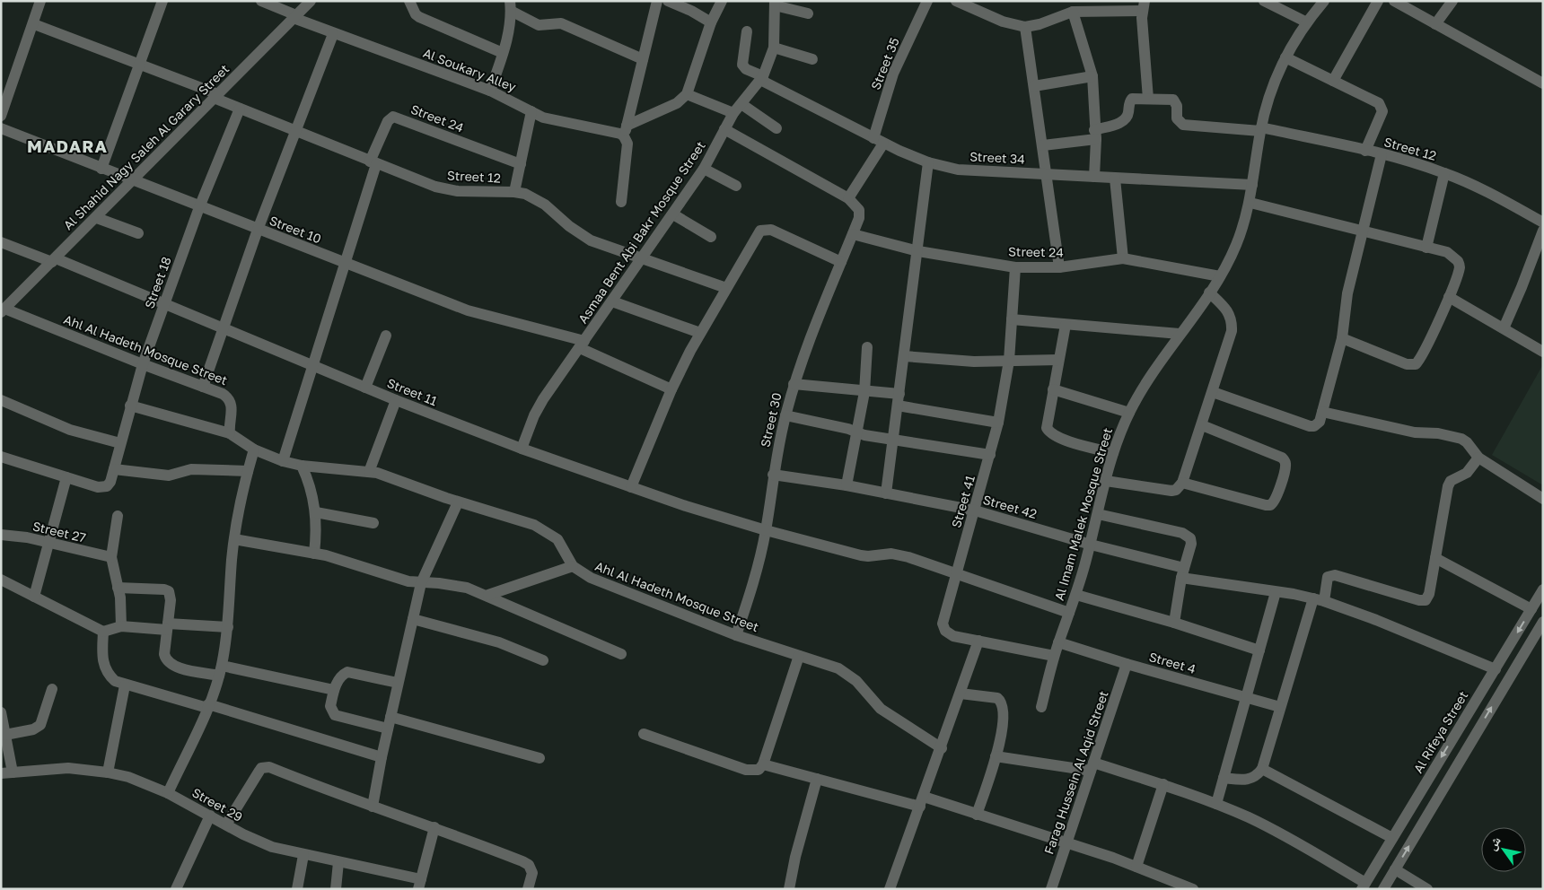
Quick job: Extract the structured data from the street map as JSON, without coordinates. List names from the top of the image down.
{
  "streets": {
    "street": [
      "Street 35",
      "Al Soukary Alley",
      "Street 24",
      "Al Shahid Nagy Saleh Al Garary Street",
      "Street 12",
      "Street 34",
      "Street 10",
      "Asmaa Bent Abi Bakr Mosque Street",
      "Street 18",
      "Ahl Al Hadeth Mosque Street",
      "Street 11",
      "Street 30",
      "Street 41",
      "Street 42",
      "Al Imam Malek Mosque Street",
      "Street 27",
      "Street 4",
      "Al Rifeya Street",
      "Farag Hussein Al Aqid Street",
      "Street 29"
    ]
  },
  "crossings": [
    ["Street 35", "Street 34"],
    ["Street 35", "Street 30"],
    ["Al Soukary Alley", "Al Shahid Nagy Saleh Al Garary Street"],
    ["Street 24", "Street 12"],
    ["Street 24", "Street 30"],
    ["Street 24", "Street 41"],
    ["Street 24", "Al Imam Malek Mosque Street"],
    ["Al Shahid Nagy Saleh Al Garary Street", "Street 12"],
    ["Al Shahid Nagy Saleh Al Garary Street", "Street 10"],
    ["Al Shahid Nagy Saleh Al Garary Street", "Ahl Al Hadeth Mosque Street"],
    ["Al Shahid Nagy Saleh Al Garary Street", "Street 11"],
    ["Street 12", "Asmaa Bent Abi Bakr Mosque Street"],
    ["Street 12", "Street 18"],
    ["Street 12", "Al Imam Malek Mosque Street"],
    ["Street 34", "Asmaa Bent Abi Bakr Mosque Street"],
    ["Street 34", "Al Imam Malek Mosque Street"],
    ["Street 10", "Asmaa Bent Abi Bakr Mosque Street"],
    ["Street 10", "Street 18"],
    ["Asmaa Bent Abi Bakr Mosque Street", "Street 11"],
    ["Street 18", "Ahl Al Hadeth Mosque Street"],
    ["Street 18", "Street 11"],
    ["Ahl Al Hadeth Mosque Street", "Street 30"],
    ["Street 11", "Street 30"],
    ["Street 11", "Street 41"],
    ["Street 11", "Al Imam Malek Mosque Street"],
    ["Street 30", "Street 42"],
    ["Street 41", "Street 42"],
    ["Street 41", "Al Imam Malek Mosque Street"],
    ["Street 42", "Al Imam Malek Mosque Street"],
    ["Street 42", "Al Rifeya Street"],
    ["Al Imam Malek Mosque Street", "Street 4"],
    ["Street 4", "Farag Hussein Al Aqid Street"]
  ],
  "districts": ["MADARA"],
  "north": "top left"
}
